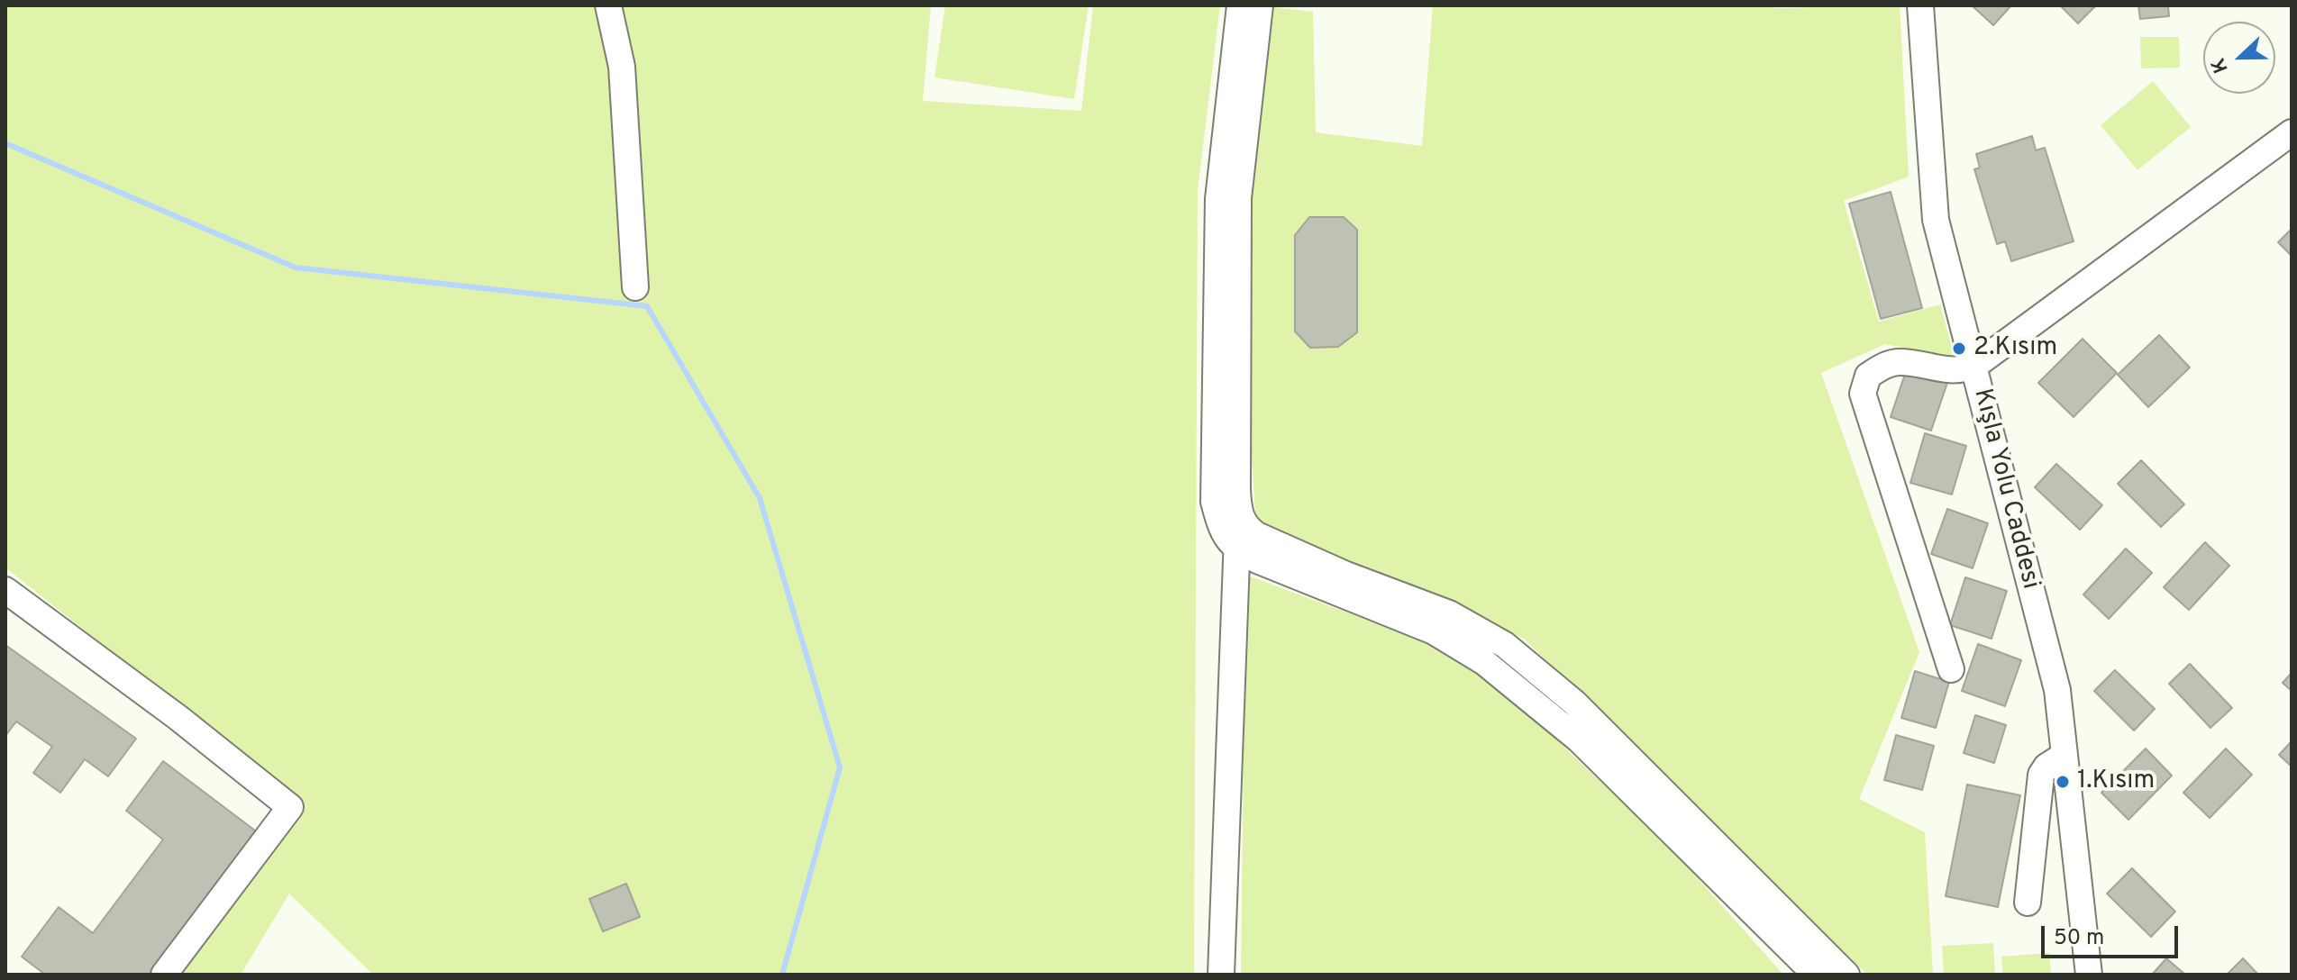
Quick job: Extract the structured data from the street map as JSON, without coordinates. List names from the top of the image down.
{
  "streets": {
    "street": ["Kışla Yolu Caddesi"]
  },
  "places": ["2.Kısım", "1.Kısım"],
  "scale_bar": "50 m",
  "north": "left"
}
